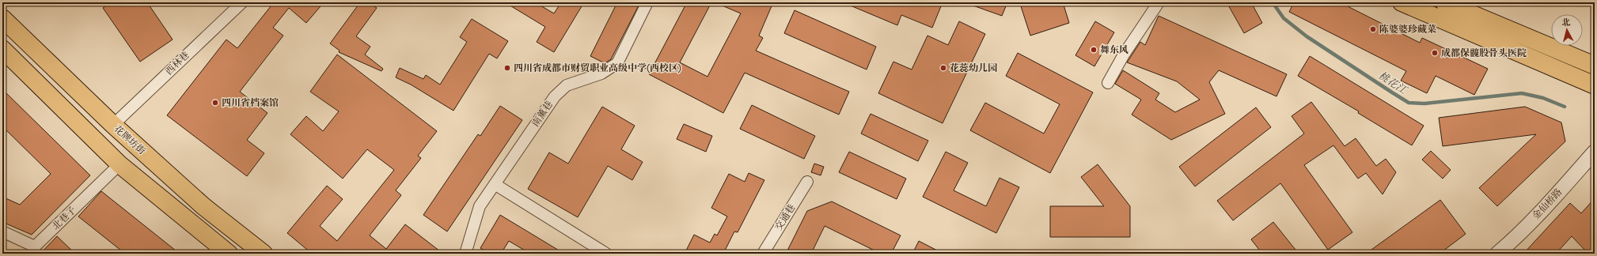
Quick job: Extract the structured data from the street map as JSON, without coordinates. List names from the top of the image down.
{
  "streets": {
    "main road": ["花牌坊街"],
    "street": [
      "西林巷",
      "南薰巷",
      "金仙桥路",
      "交通巷",
      "北巷子"
    ]
  },
  "crossings": [
    ["西林巷", "花牌坊街"]
  ],
  "water": ["桃花江"],
  "places": [
    "陈婆婆珍藏菜",
    "舞东风",
    "成都保髋股骨头医院",
    "四川省成都市财贸职业高级中学(西校区)",
    "花蕊幼儿园",
    "四川省档案馆"
  ],
  "north": "top"
}
